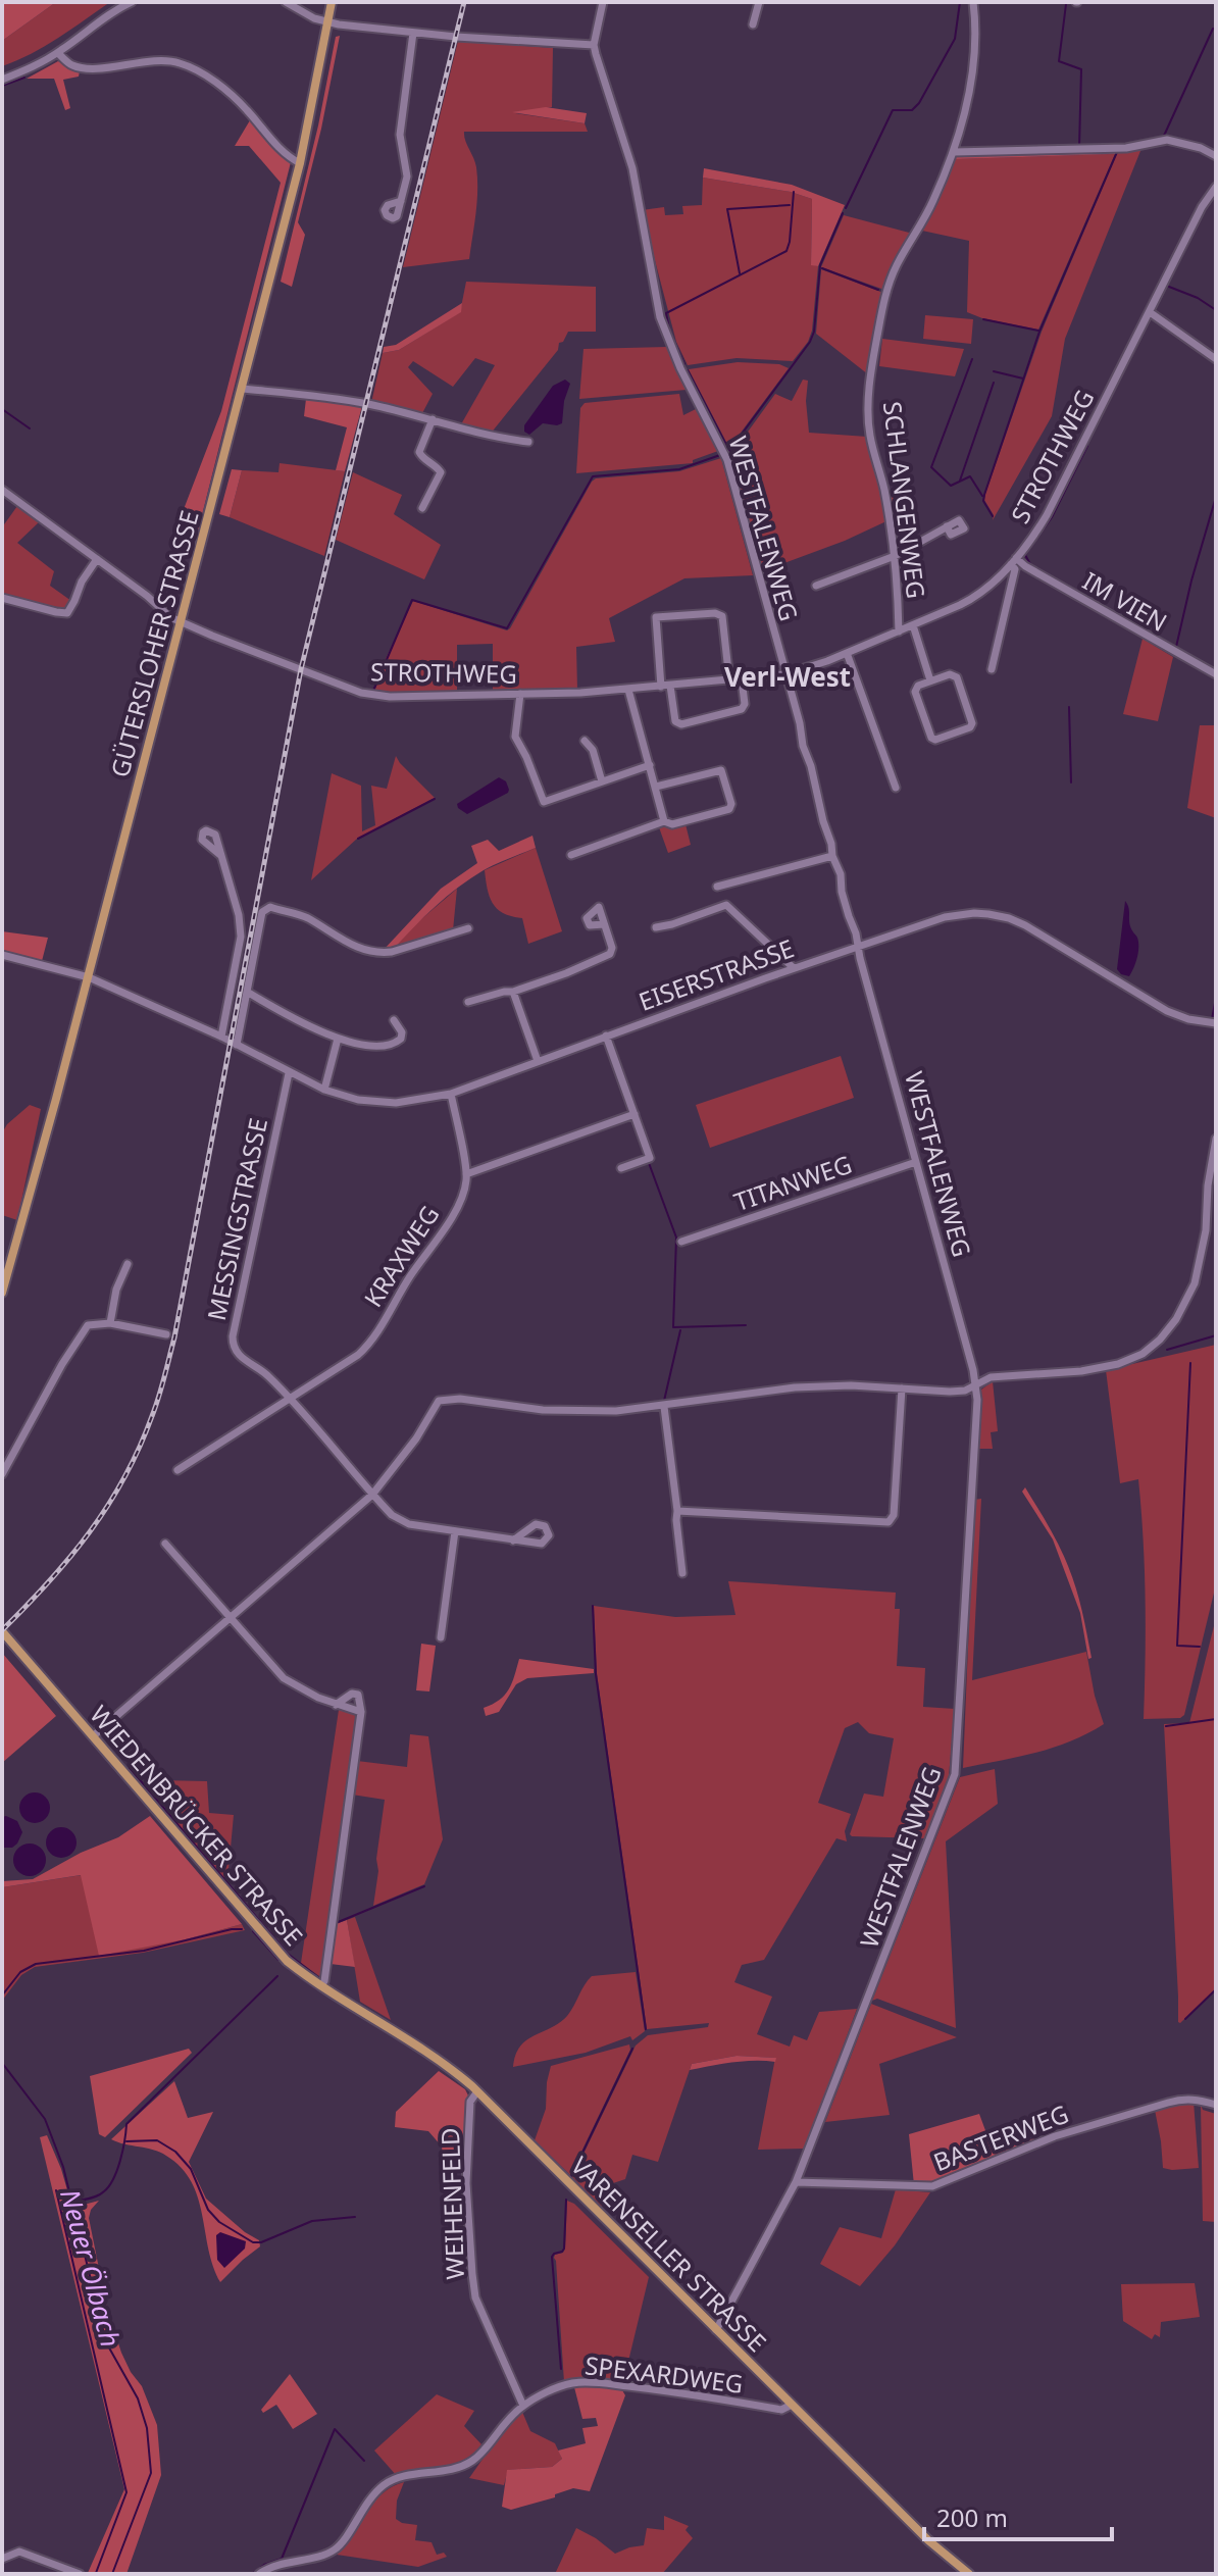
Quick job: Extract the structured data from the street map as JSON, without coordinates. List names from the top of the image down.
{
  "streets": {
    "main road": ["GÜTERSLOHER STRASSE", "WIEDENBRÜCKER STRASSE", "VARENSELLER STRASSE"],
    "street": [
      "STROTHWEG",
      "SCHLANGENWEG",
      "WESTFALENWEG",
      "IM VIEN",
      "EISERSTRASSE",
      "TITANWEG",
      "MESSINGSTRASSE",
      "KRAXWEG",
      "BASTERWEG",
      "WEIHENFELD",
      "SPEXARDWEG"
    ]
  },
  "crossings": [
    ["STROTHWEG", "SCHLANGENWEG"],
    ["STROTHWEG", "WESTFALENWEG"],
    ["STROTHWEG", "IM VIEN"],
    ["STROTHWEG", "GÜTERSLOHER STRASSE"],
    ["WESTFALENWEG", "EISERSTRASSE"],
    ["WESTFALENWEG", "TITANWEG"],
    ["WESTFALENWEG", "BASTERWEG"],
    ["WESTFALENWEG", "VARENSELLER STRASSE"],
    ["GÜTERSLOHER STRASSE", "EISERSTRASSE"],
    ["EISERSTRASSE", "MESSINGSTRASSE"],
    ["EISERSTRASSE", "KRAXWEG"],
    ["MESSINGSTRASSE", "KRAXWEG"],
    ["WIEDENBRÜCKER STRASSE", "VARENSELLER STRASSE"],
    ["WEIHENFELD", "VARENSELLER STRASSE"],
    ["WEIHENFELD", "SPEXARDWEG"],
    ["VARENSELLER STRASSE", "SPEXARDWEG"]
  ],
  "districts": ["Verl-West"],
  "water": ["Neuer Ölbach"],
  "scale_bar": "200 m"
}
